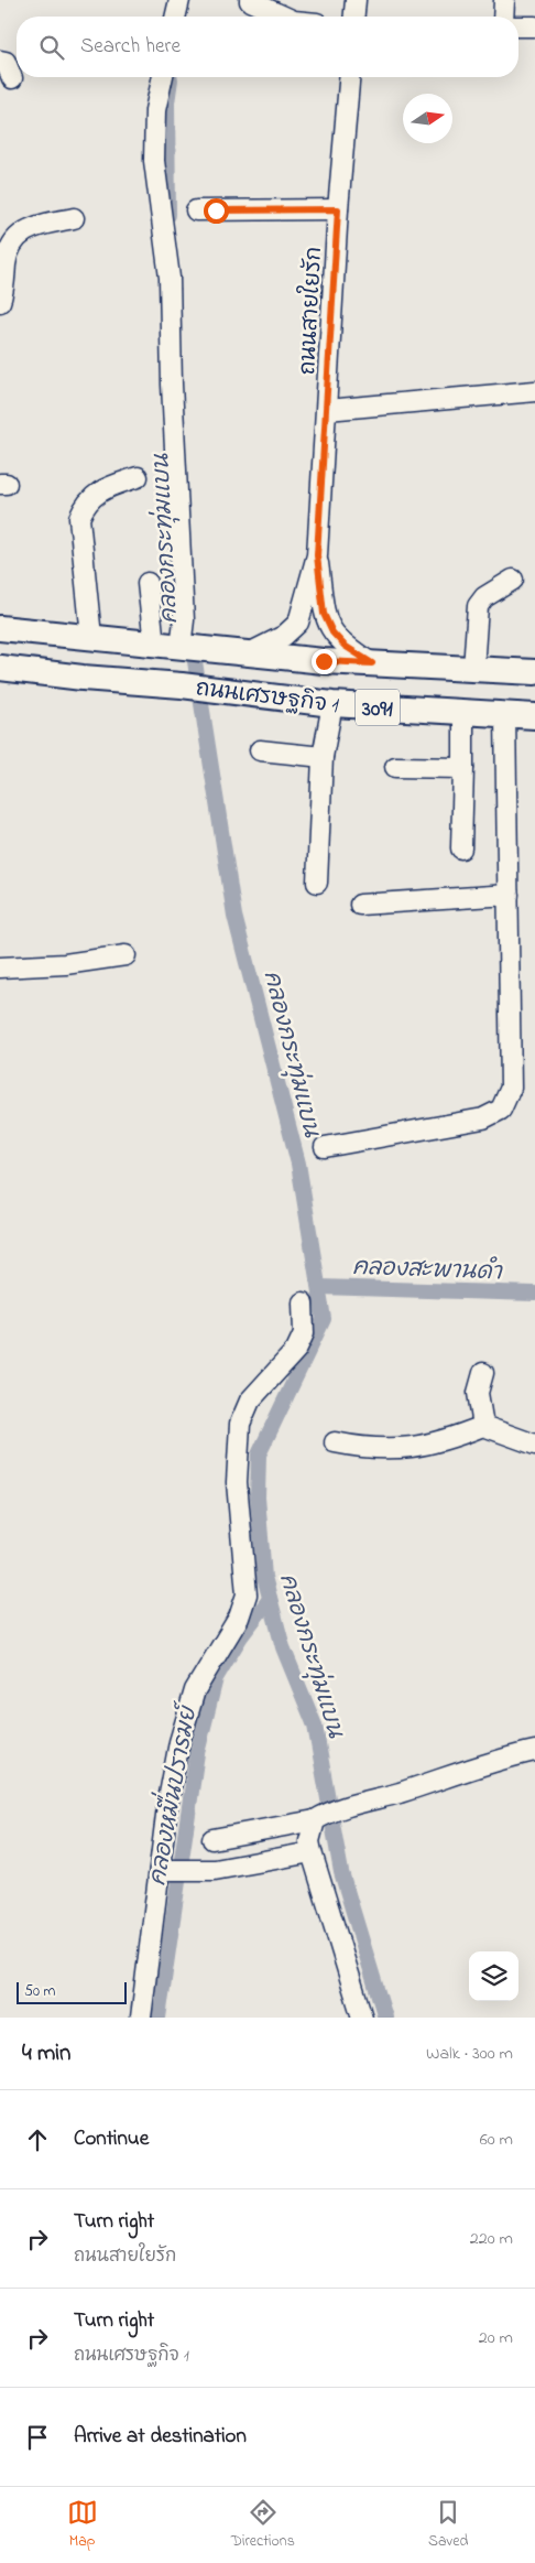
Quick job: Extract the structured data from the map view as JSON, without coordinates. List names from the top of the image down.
{
  "streets": {
    "main road": ["ถนนเศรษฐกิจ 1", "3091"],
    "street": ["ถนนสายใยรัก"]
  },
  "crossings": [
    ["ถนนสายใยรัก", "ถนนเศรษฐกิจ 1"]
  ],
  "water": ["คลองกระทุ่มแบน", "คลองสะพานดำ", "คลองหมื่นปรารมย์"],
  "scale_bar": "50 m",
  "north": "right",
  "page": {
    "search": "Search here",
    "scale": "50 m",
    "heading": ["4 min", "Walk · 300 m"],
    "list": [
      ["Continue", "60 m"],
      ["Turn right", "ถนนสายใยรัก", "220 m"],
      ["Turn right", "ถนนเศรษฐกิจ 1", "20 m"],
      "Arrive at destination"
    ],
    "nav": ["Map", "Directions", "Saved"]
  }
}
